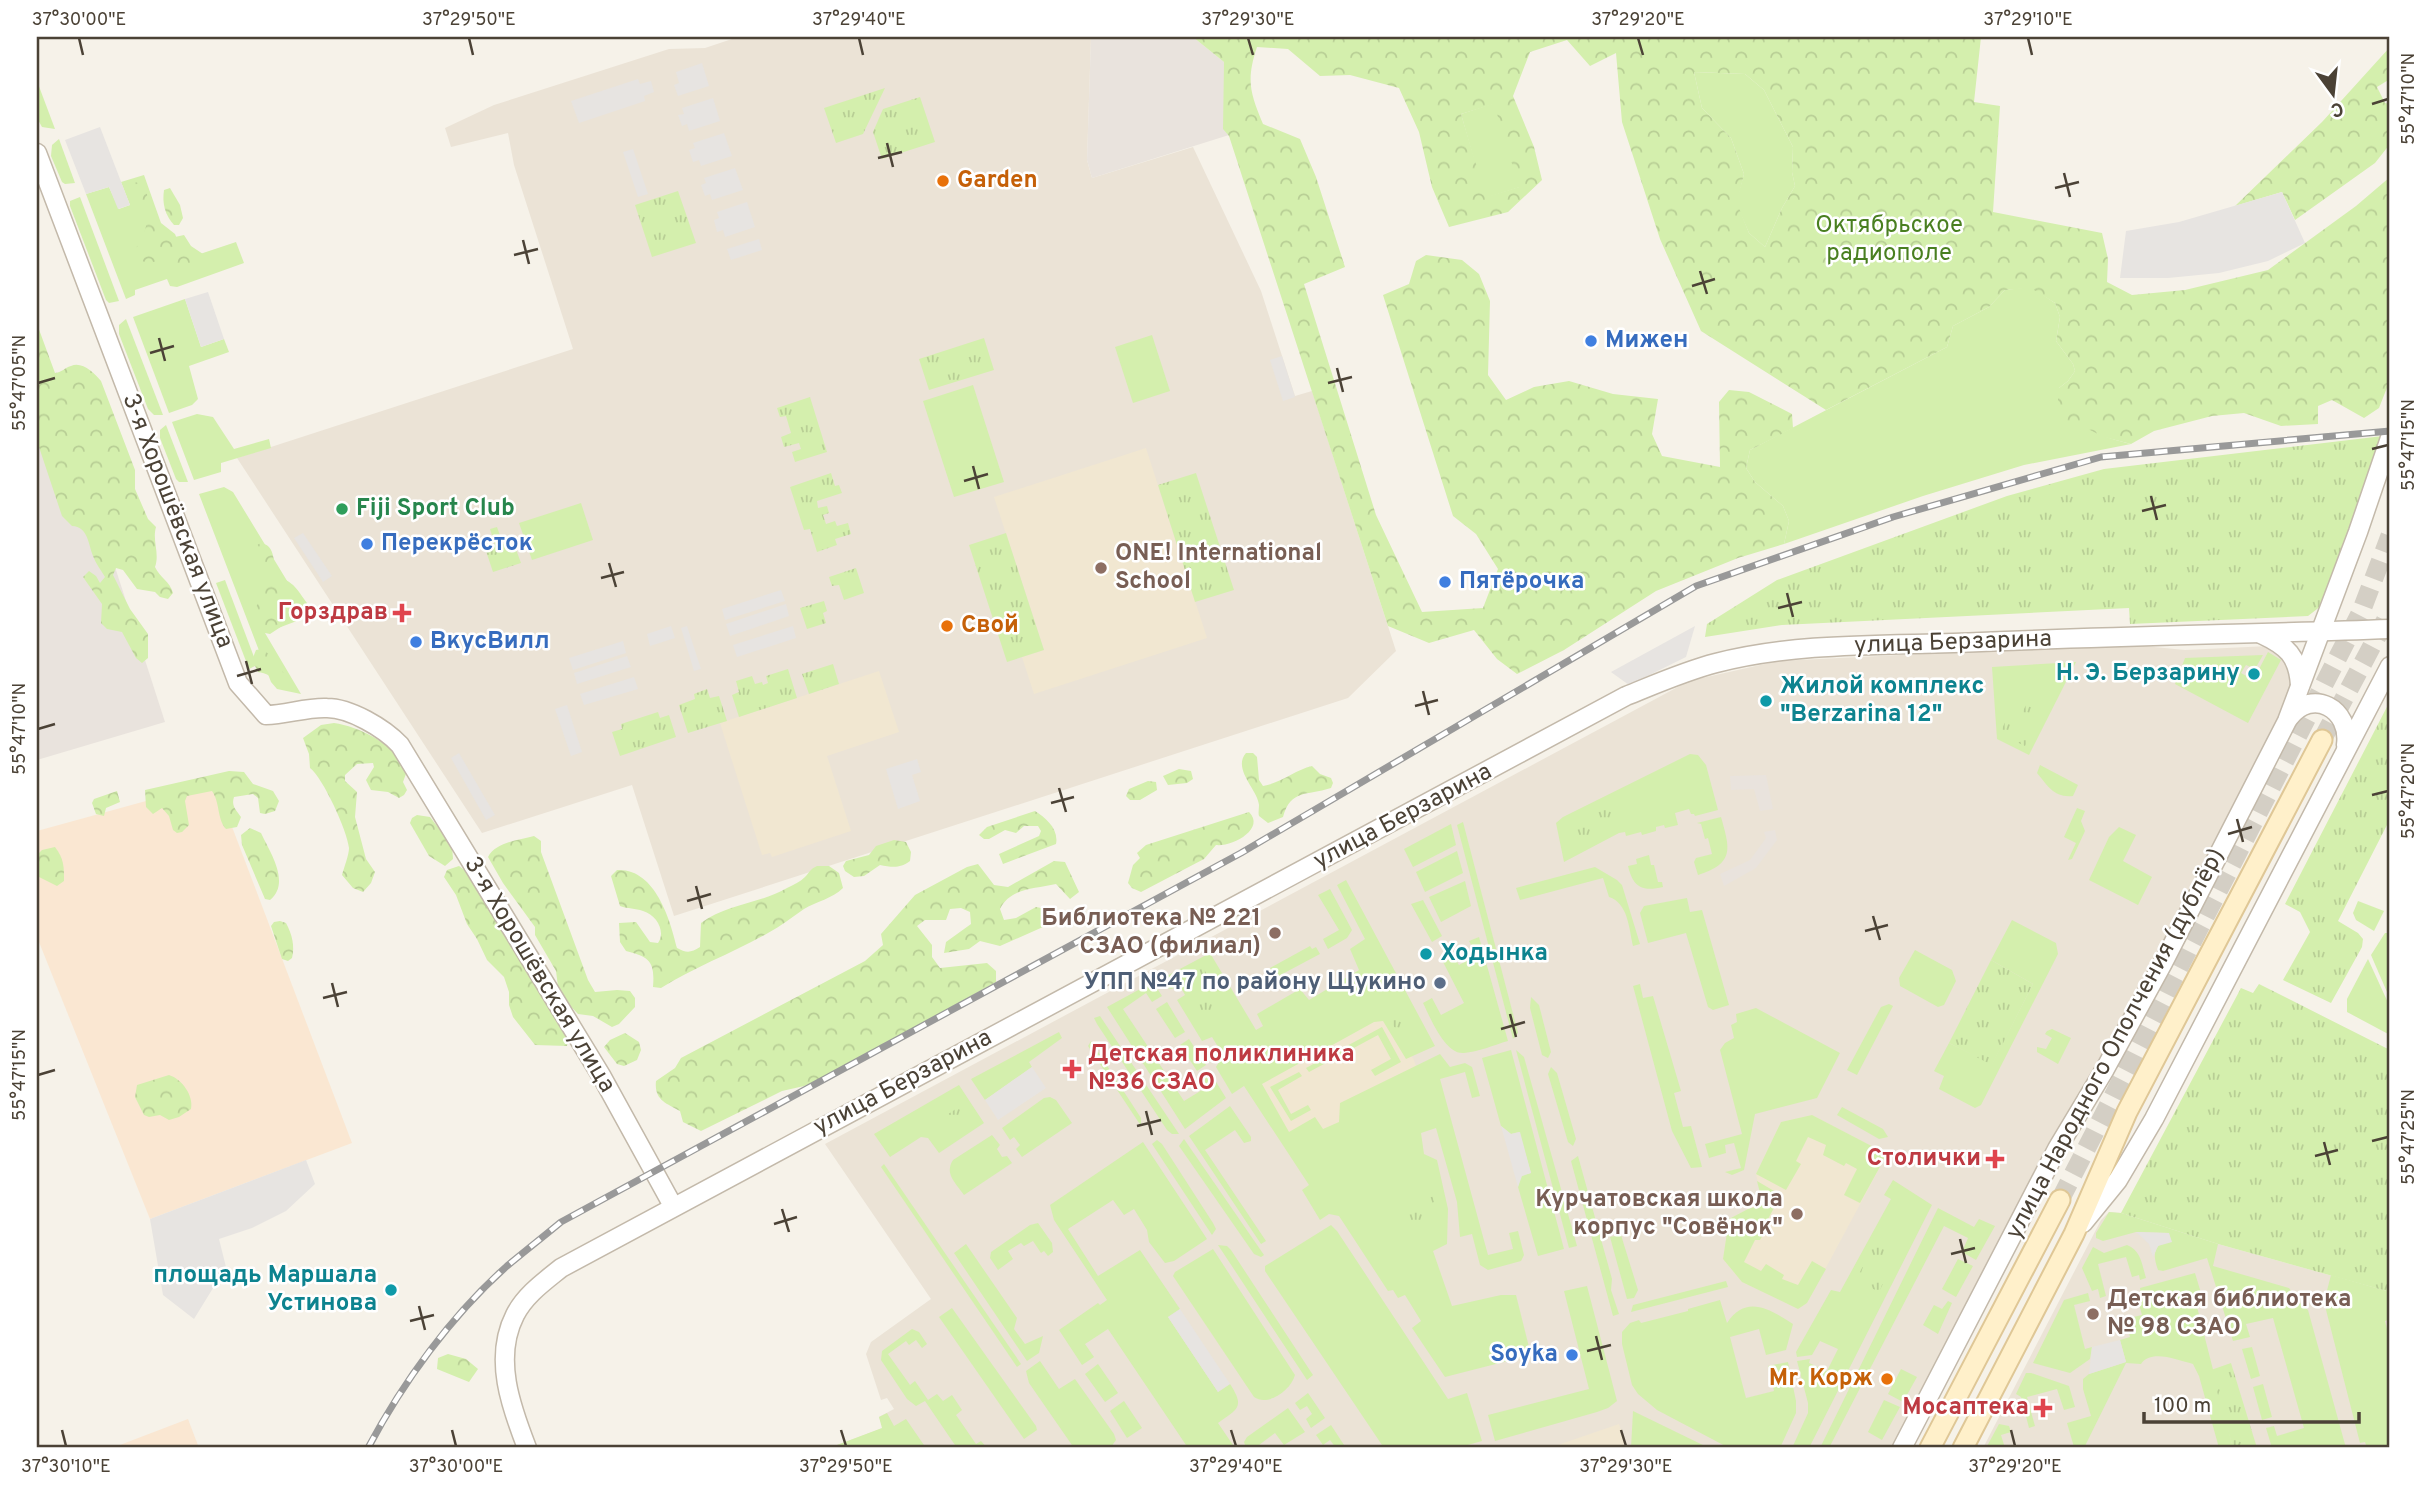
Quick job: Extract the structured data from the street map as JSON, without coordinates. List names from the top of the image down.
{
  "streets": {
    "street": ["3-я Хорошёвская улица", "улица Берзарина", "улица Народного Ополчения (дублёр)"]
  },
  "crossings": [
    ["3-я Хорошёвская улица", "улица Берзарина"],
    ["улица Берзарина", "улица Народного Ополчения (дублёр)"]
  ],
  "parks": ["Октябрьское радиополе"],
  "places": {
    "other": [
      "Garden",
      "Мижен",
      "Fiji Sport Club",
      "Перекрёсток",
      "ONE! International School",
      "Пятёрочка",
      "Свой",
      "ВкусВилл",
      "Н. Э. Берзарину",
      "Жилой комплекс \"Berzarina 12\"",
      "Библиотека № 221 СЗАО (филиал)",
      "Ходынка",
      "УПП №47 по району Щукино",
      "Курчатовская школа корпус \"Совёнок\"",
      "площадь Маршала Устинова",
      "Детская библиотека № 98 СЗАО",
      "Soyka",
      "Mr. Корж"
    ],
    "health": [
      "Горздрав",
      "Детская поликлиника №36 СЗАО",
      "Столички",
      "Мосаптека"
    ]
  },
  "scale_bar": "100 m",
  "north": "bottom",
  "coordinates": [
    "37°30'00\"E",
    "37°29'50\"E",
    "37°29'40\"E",
    "37°29'30\"E",
    "37°29'20\"E",
    "37°29'10\"E",
    "55°47'10\"N",
    "55°47'05\"N",
    "55°47'15\"N",
    "55°47'20\"N",
    "55°47'25\"N",
    "37°30'10\"E"
  ]
}
